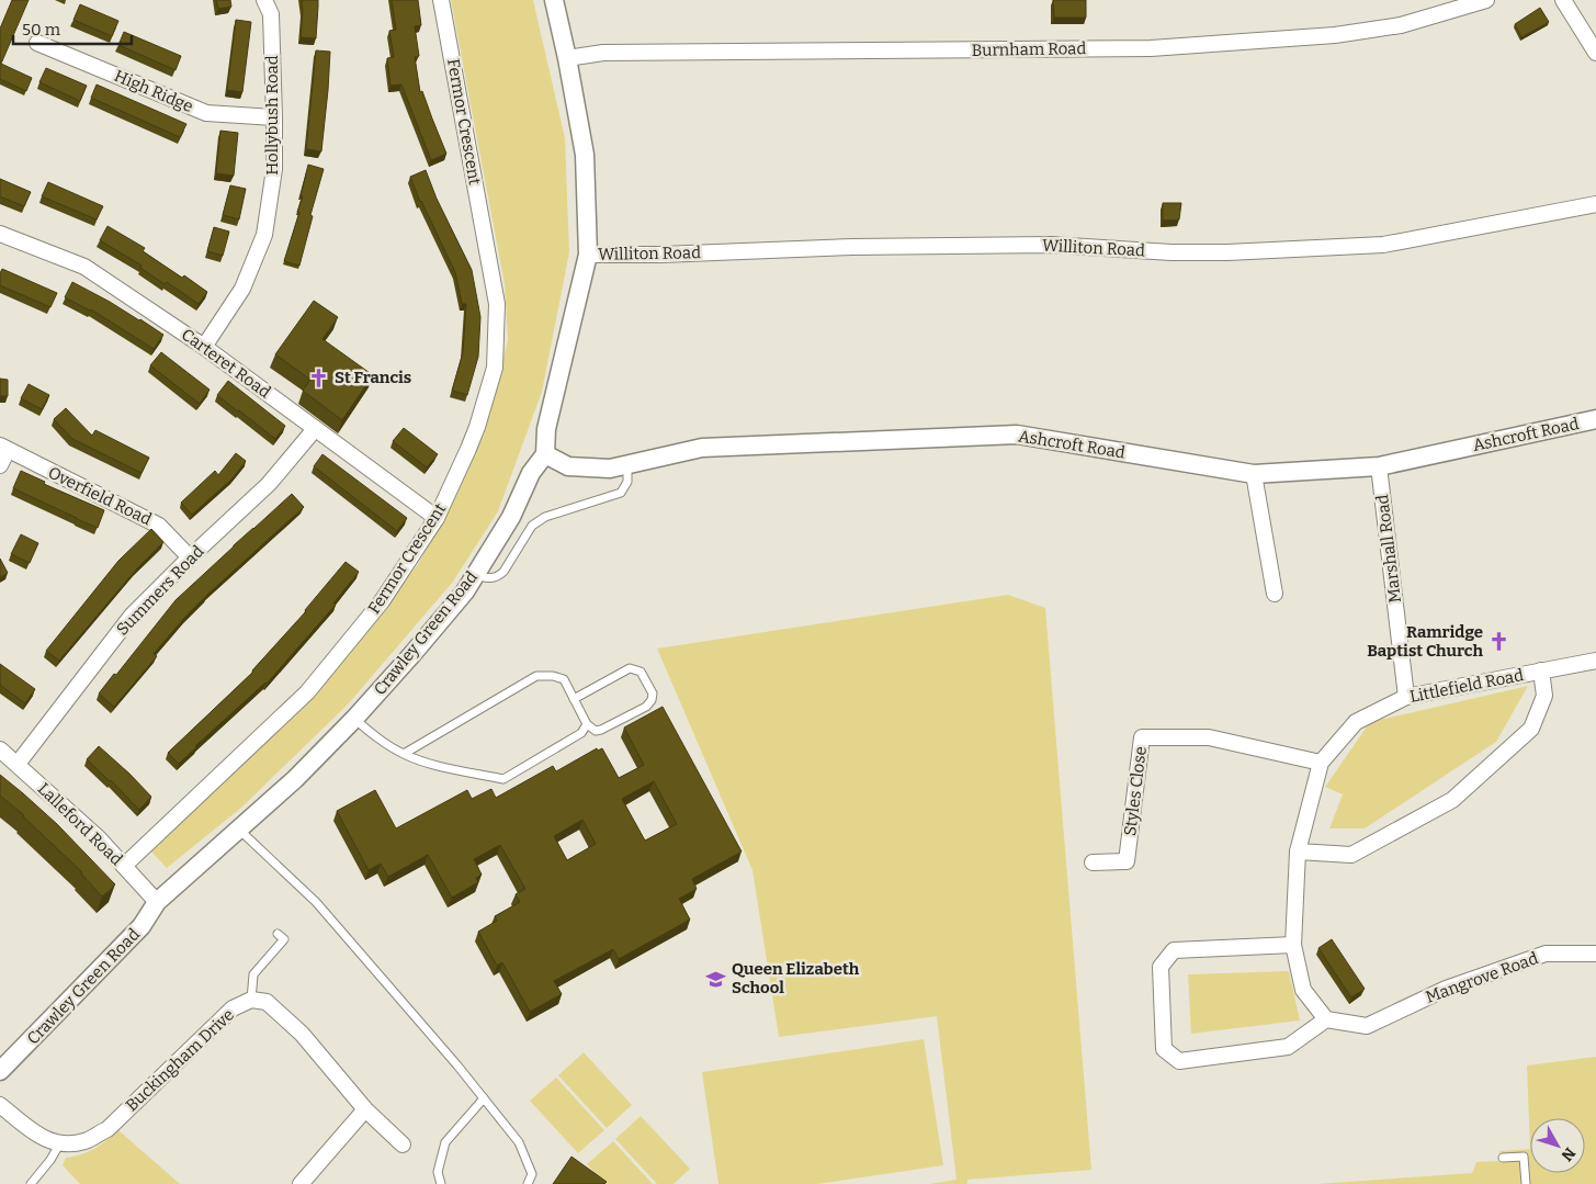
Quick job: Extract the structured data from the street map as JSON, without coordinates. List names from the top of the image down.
{
  "streets": {
    "street": [
      "Burnham Road",
      "High Ridge",
      "Hollybush Road",
      "Fermor Crescent",
      "Williton Road",
      "Carteret Road",
      "Ashcroft Road",
      "Overfield Road",
      "Marshall Road",
      "Summers Road",
      "Crawley Green Road",
      "Littlefield Road",
      "Styles Close",
      "Lalleford Road",
      "Mangrove Road",
      "Buckingham Drive"
    ]
  },
  "crossings": [
    ["High Ridge", "Hollybush Road"],
    ["Hollybush Road", "Carteret Road"],
    ["Fermor Crescent", "Carteret Road"],
    ["Fermor Crescent", "Lalleford Road"],
    ["Carteret Road", "Summers Road"],
    ["Ashcroft Road", "Marshall Road"],
    ["Ashcroft Road", "Crawley Green Road"],
    ["Overfield Road", "Summers Road"],
    ["Marshall Road", "Littlefield Road"],
    ["Summers Road", "Lalleford Road"],
    ["Crawley Green Road", "Lalleford Road"],
    ["Littlefield Road", "Styles Close"]
  ],
  "places": {
    "church": ["St Francis", "Ramridge Baptist Church"],
    "school or university": ["Queen Elizabeth School"]
  },
  "scale_bar": "50 m",
  "north": "bottom right"
}
